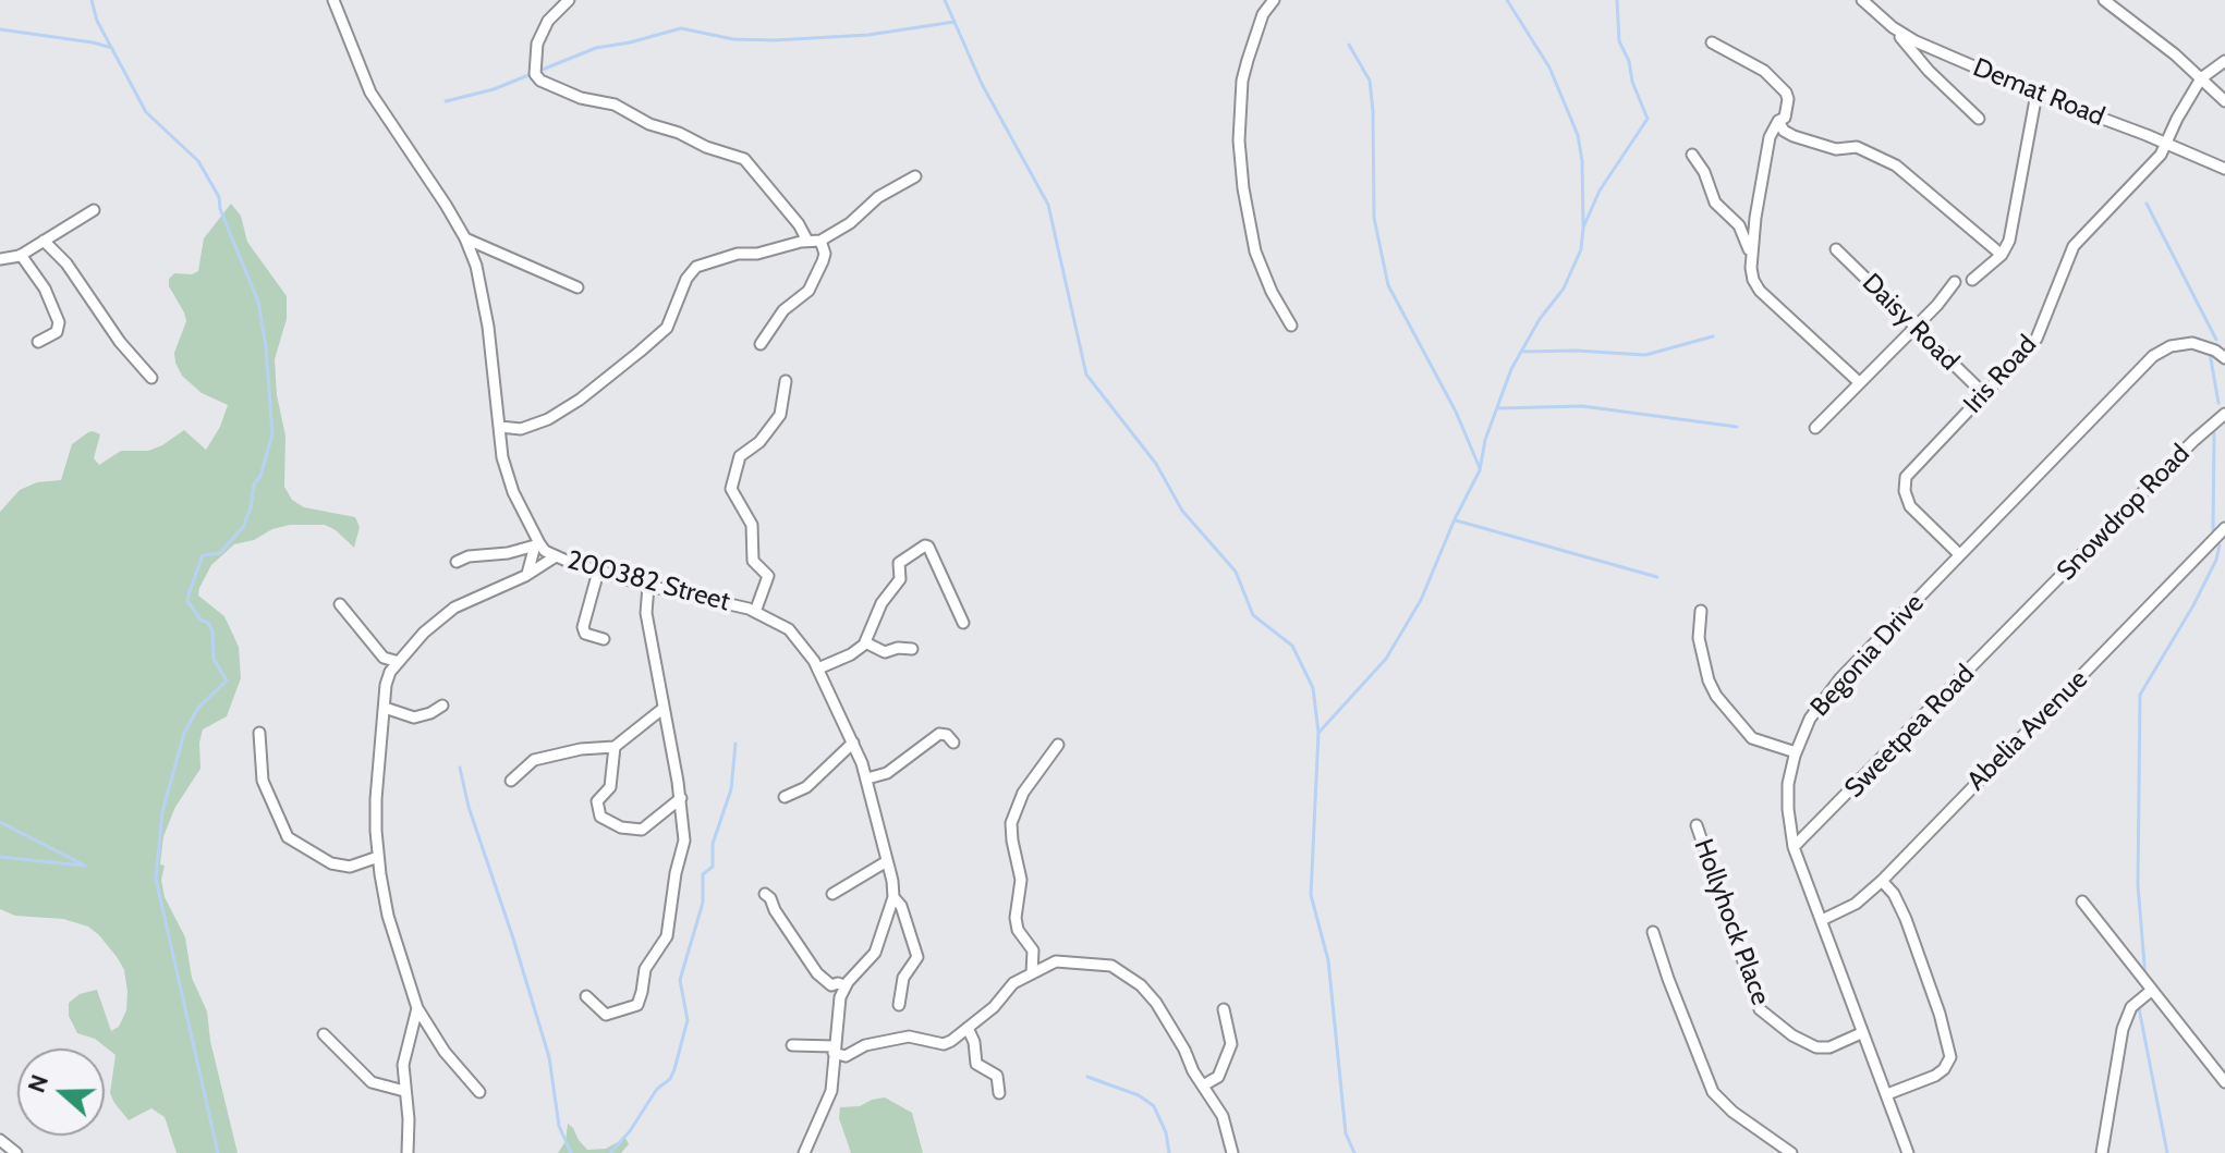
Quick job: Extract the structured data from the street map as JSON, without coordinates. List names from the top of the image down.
{
  "streets": {
    "street": [
      "Demat Road",
      "Daisy Road",
      "Iris Road",
      "Snowdrop Road",
      "200382 Street",
      "Begonia Drive",
      "Abelia Avenue",
      "Sweetpea Road",
      "Hollyhock Place"
    ]
  },
  "crossings": [
    ["Demat Road", "Iris Road"],
    ["Daisy Road", "Iris Road"],
    ["Iris Road", "Begonia Drive"],
    ["Snowdrop Road", "Sweetpea Road"],
    ["Begonia Drive", "Abelia Avenue"],
    ["Begonia Drive", "Sweetpea Road"],
    ["Begonia Drive", "Hollyhock Place"]
  ],
  "north": "left"
}
